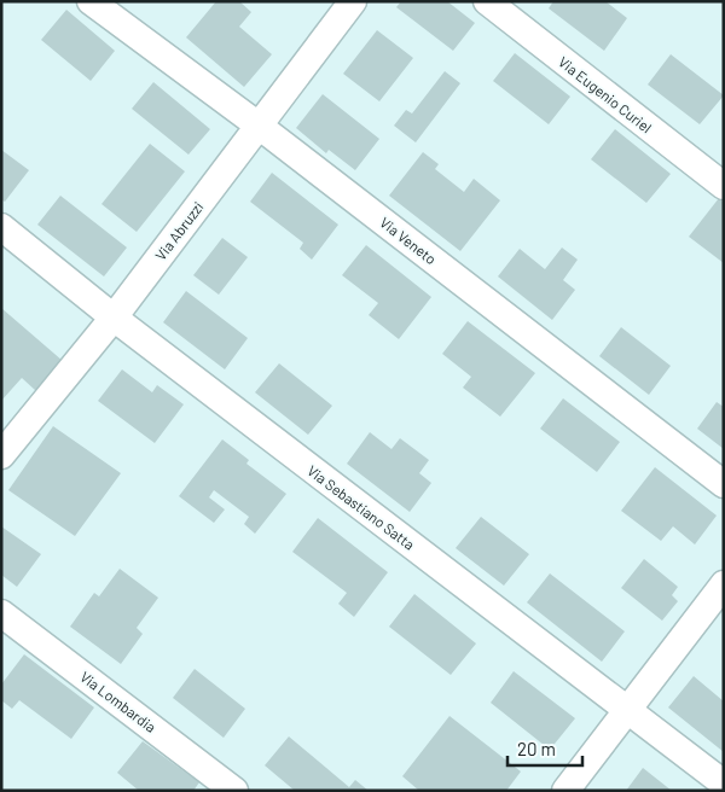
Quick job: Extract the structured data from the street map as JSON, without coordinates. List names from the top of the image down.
{
  "streets": {
    "street": [
      "Via Eugenio Curiel",
      "Via Abruzzi",
      "Via Veneto",
      "Via Sebastiano Satta",
      "Via Lombardia"
    ]
  },
  "crossings": [
    ["Via Abruzzi", "Via Veneto"],
    ["Via Abruzzi", "Via Sebastiano Satta"]
  ],
  "scale_bar": "20 m"
}
